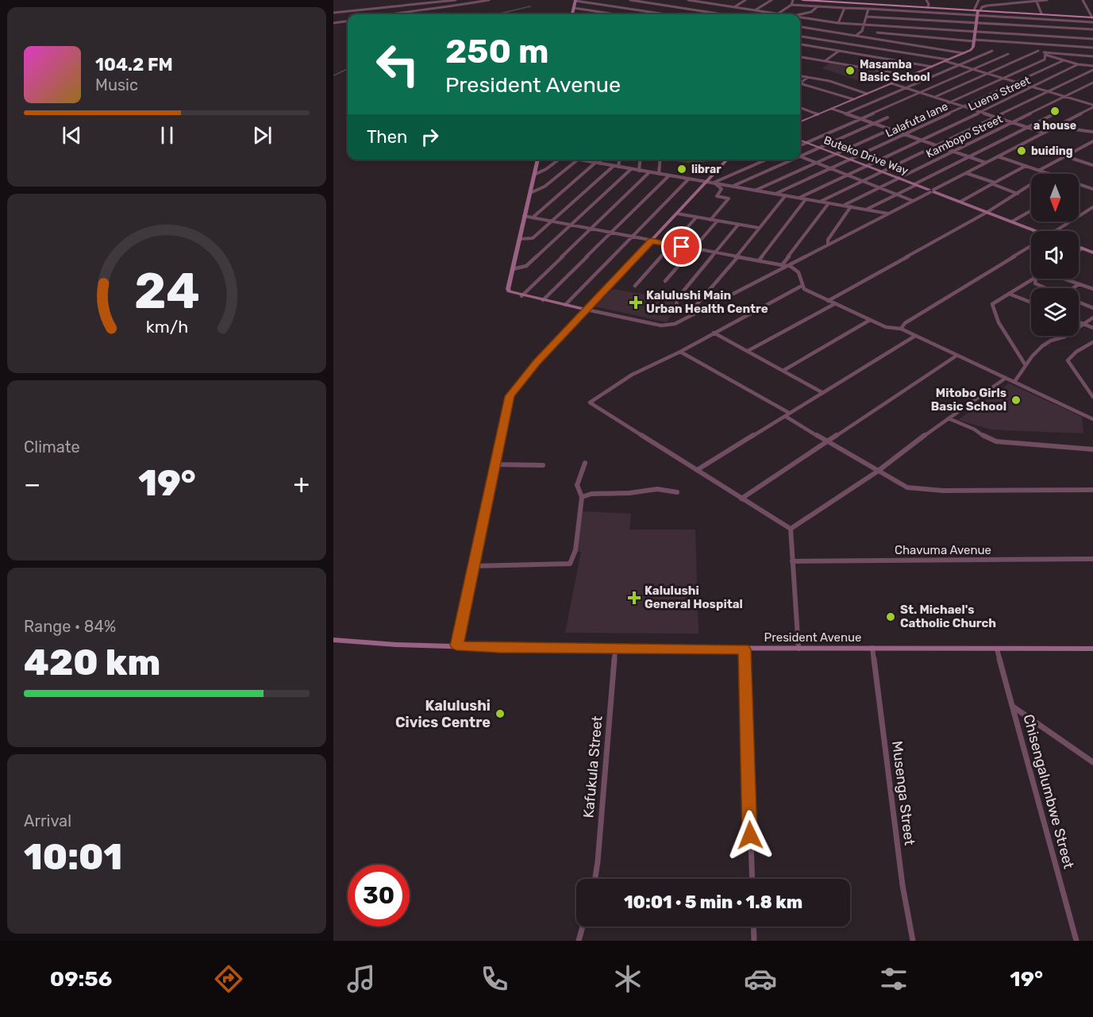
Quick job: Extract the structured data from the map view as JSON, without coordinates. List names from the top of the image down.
{
  "streets": {
    "street": [
      "Luena Street",
      "Lalafuta lane",
      "Kambopo Street",
      "Buteko Drive Way",
      "Chavuma Avenue",
      "President Avenue",
      "Kafukula Street",
      "Chisengalumbwe Street",
      "Musenga Street"
    ]
  },
  "crossings": [
    ["Luena Street", "Buteko Drive Way"],
    ["Lalafuta lane", "Buteko Drive Way"],
    ["Kambopo Street", "Buteko Drive Way"],
    ["President Avenue", "Kafukula Street"],
    ["President Avenue", "Chisengalumbwe Street"],
    ["President Avenue", "Musenga Street"]
  ],
  "places": {
    "other": [
      "Masamba Basic School",
      "a house",
      "buiding",
      "librar",
      "Mitobo Girls Basic School",
      "St. Michael's Catholic Church",
      "Kalulushi Civics Centre"
    ],
    "health": ["Kalulushi Main Urban Health Centre", "Kalulushi General Hospital"]
  },
  "north": "bottom",
  "page": {
    "turn": ["250 m", "President Avenue"],
    "song": ["104.2 FM", "Music"],
    "then": "Then",
    "tile": [
      "Climate",
      ["Range · 84%", "420 km"],
      ["Arrival", "10:01"]
    ],
    "heat": ["−", "19°", "+"],
    "limit": "30",
    "trip": "10:01 · 5 min · 1.8 km",
    "tabs": ["09:56", "19°"],
    "gauge": ["24", "km/h"]
  }
}
